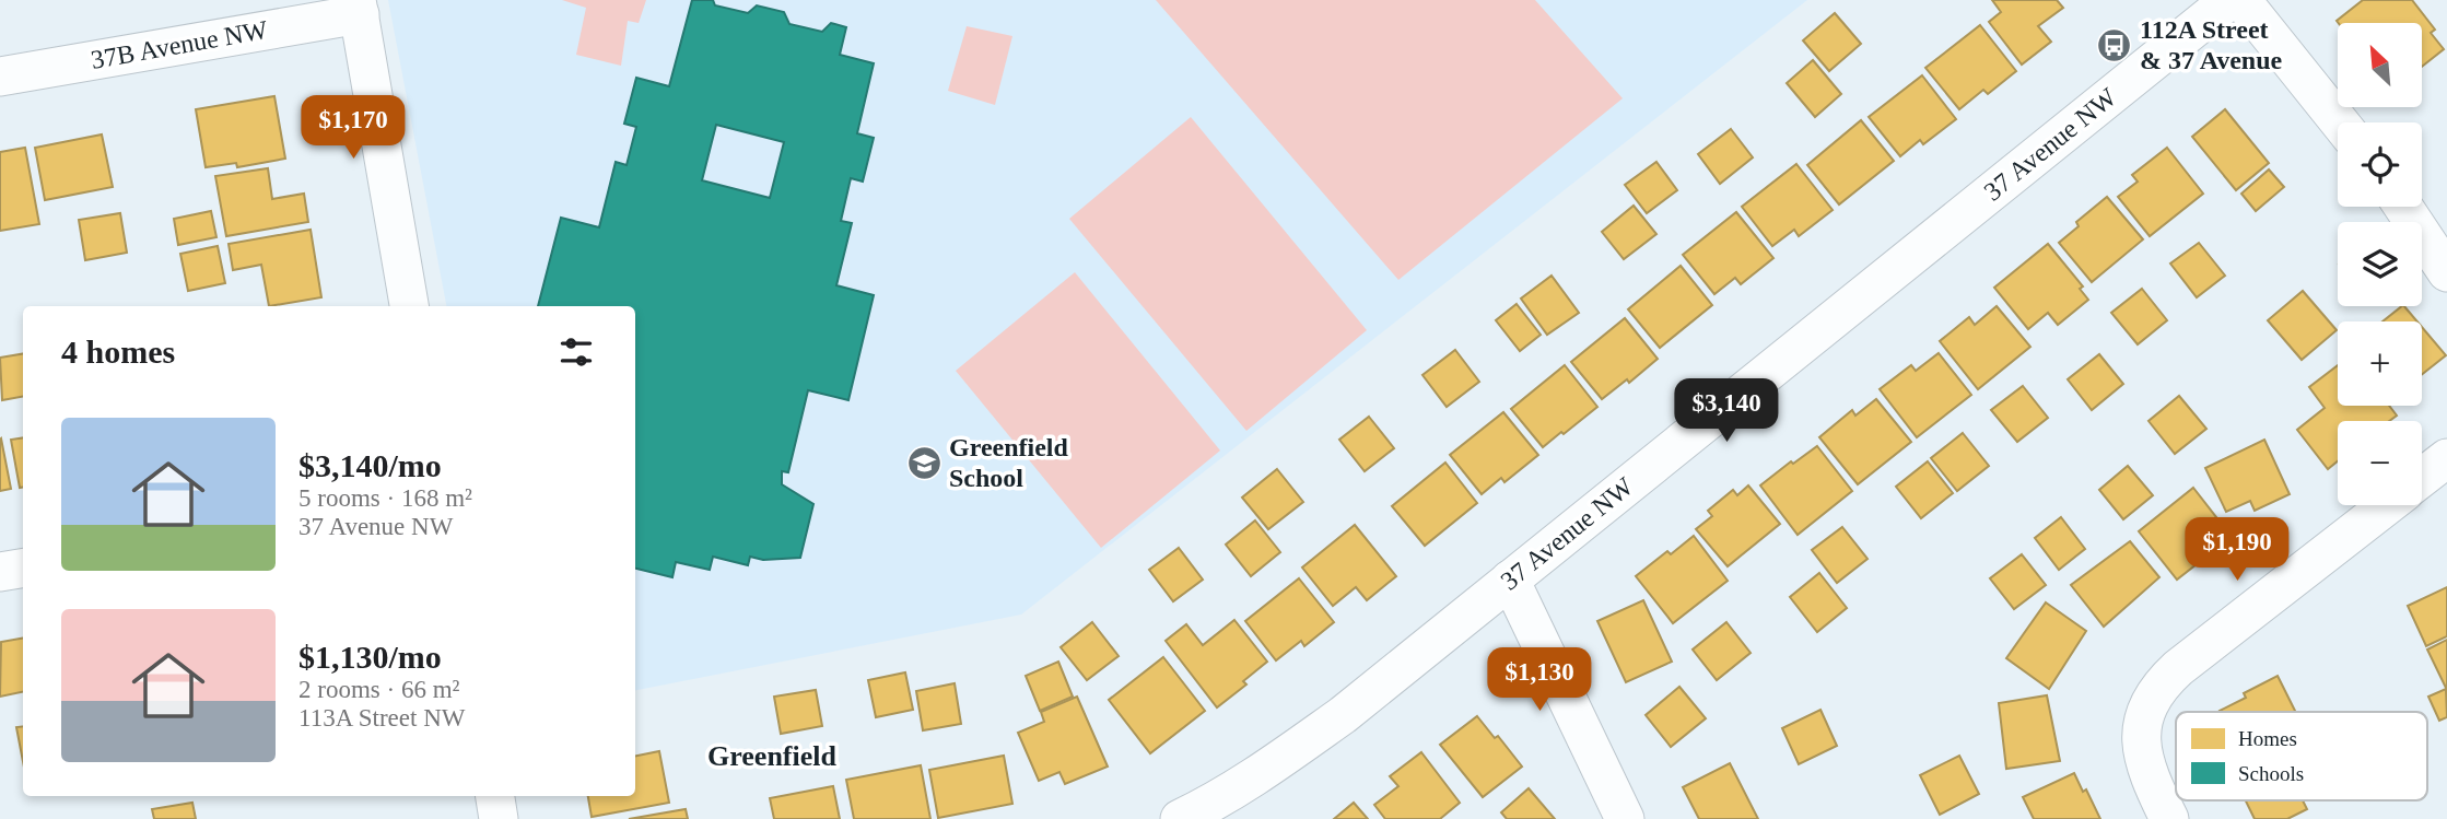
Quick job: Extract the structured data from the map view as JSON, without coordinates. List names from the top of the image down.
{
  "streets": {
    "street": ["37B Avenue NW", "37 Avenue NW"]
  },
  "districts": ["Greenfield"],
  "places": {
    "bus stop": ["112A Street & 37 Avenue"],
    "school or university": ["Greenfield School"]
  },
  "legend": ["Homes", "Schools"],
  "north": "top left",
  "page": {
    "map_buttons": ["+", "−"],
    "price": [
      "$1,170",
      "$3,140",
      "$1,190",
      "$1,130"
    ],
    "heading": "4 homes",
    "list": [
      {
        "name": "$3,140/mo",
        "note": "5 rooms · 168 m² · 37 Avenue NW"
      },
      {
        "name": "$1,130/mo",
        "note": "2 rooms · 66 m² · 113A Street NW"
      }
    ]
  }
}
